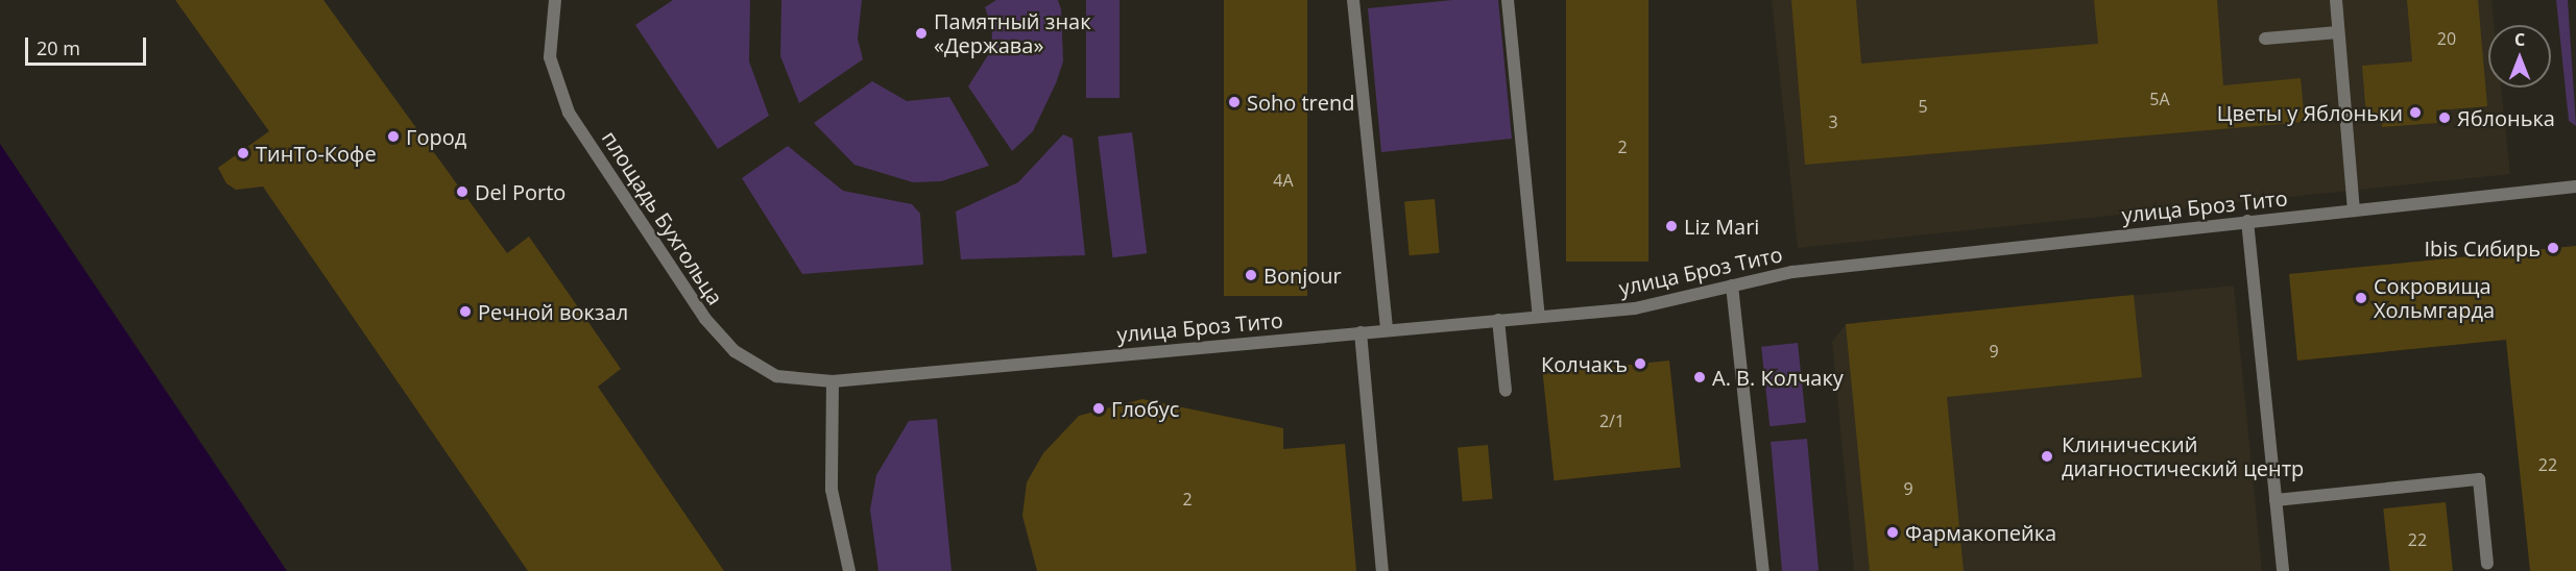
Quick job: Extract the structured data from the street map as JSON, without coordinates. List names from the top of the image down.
{
  "streets": {
    "street": ["улица Броз Тито", "площадь Бухгольца"]
  },
  "crossings": [
    ["улица Броз Тито", "площадь Бухгольца"]
  ],
  "places": [
    "Памятный знак «Держава»",
    "Soho trend",
    "Цветы у Яблоньки",
    "Яблонька",
    "Город",
    "ТинТо-Кофе",
    "Del Porto",
    "Liz Mari",
    "Ibis Сибирь",
    "Bonjour",
    "Сокровища Хольмгарда",
    "Речной вокзал",
    "Колчакъ",
    "А. В. Колчаку",
    "Глобус",
    "Клинический диагностический центр",
    "Фармакопейка"
  ],
  "house_numbers": [
    "20",
    "5А",
    "5",
    "3",
    "2",
    "4А",
    "9",
    "2/1",
    "22",
    "9",
    "2",
    "22"
  ],
  "scale_bar": "20 m",
  "north": "top"
}
